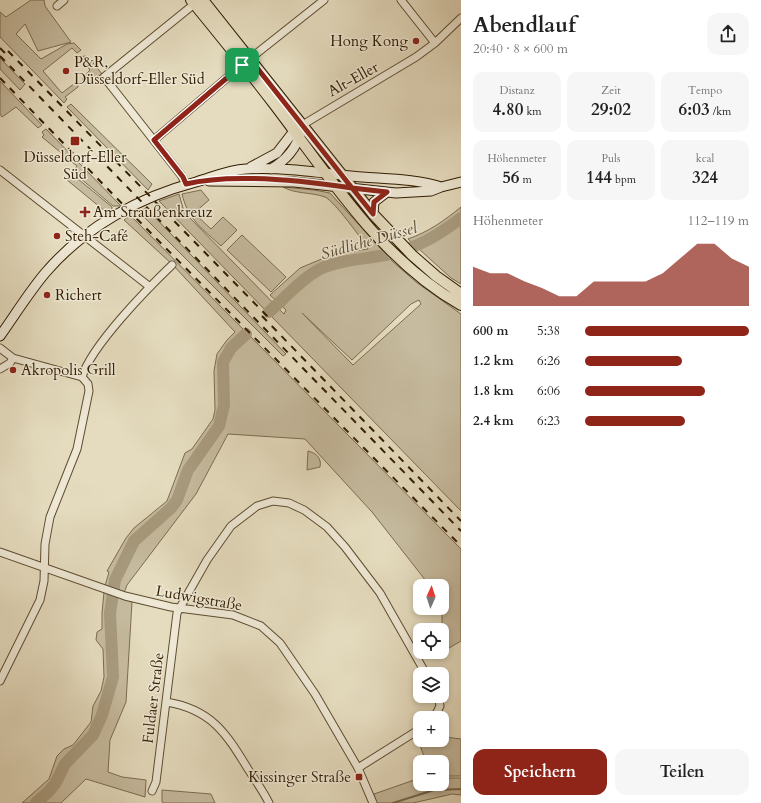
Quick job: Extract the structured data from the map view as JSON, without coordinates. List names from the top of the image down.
{
  "streets": {
    "street": ["Alt-Eller", "Ludwigstraße", "Fuldaer Straße"]
  },
  "crossings": [
    ["Ludwigstraße", "Fuldaer Straße"]
  ],
  "water": ["Südliche Düssel"],
  "places": {
    "other": [
      "Hong Kong",
      "P&R, Düsseldorf-Eller Süd",
      "Steh-Café",
      "Richert",
      "Akropolis Grill"
    ],
    "transit": ["Düsseldorf-Eller Süd", "Kissinger Straße"],
    "health": ["Am Straußenkreuz"]
  },
  "north": "top",
  "page": {
    "heading": ["Abendlauf", "20:40 · 8 × 600 m"],
    "stats": [
      ["Distanz", "4.80 km"],
      ["Zeit", "29:02"],
      ["Tempo", "6:03 /km"],
      ["Höhenmeter", "56 m"],
      ["Puls", "144 bpm"],
      ["kcal", "324"]
    ],
    "chart": ["Höhenmeter", "112–119 m"],
    "list": [
      {
        "name": "600 m",
        "note": "5:38"
      },
      {
        "name": "1.2 km",
        "note": "6:26"
      },
      {
        "name": "1.8 km",
        "note": "6:06"
      },
      {
        "name": "2.4 km",
        "note": "6:23"
      }
    ],
    "map_buttons": ["+", "−"],
    "buttons": ["Speichern", "Teilen"]
  }
}
